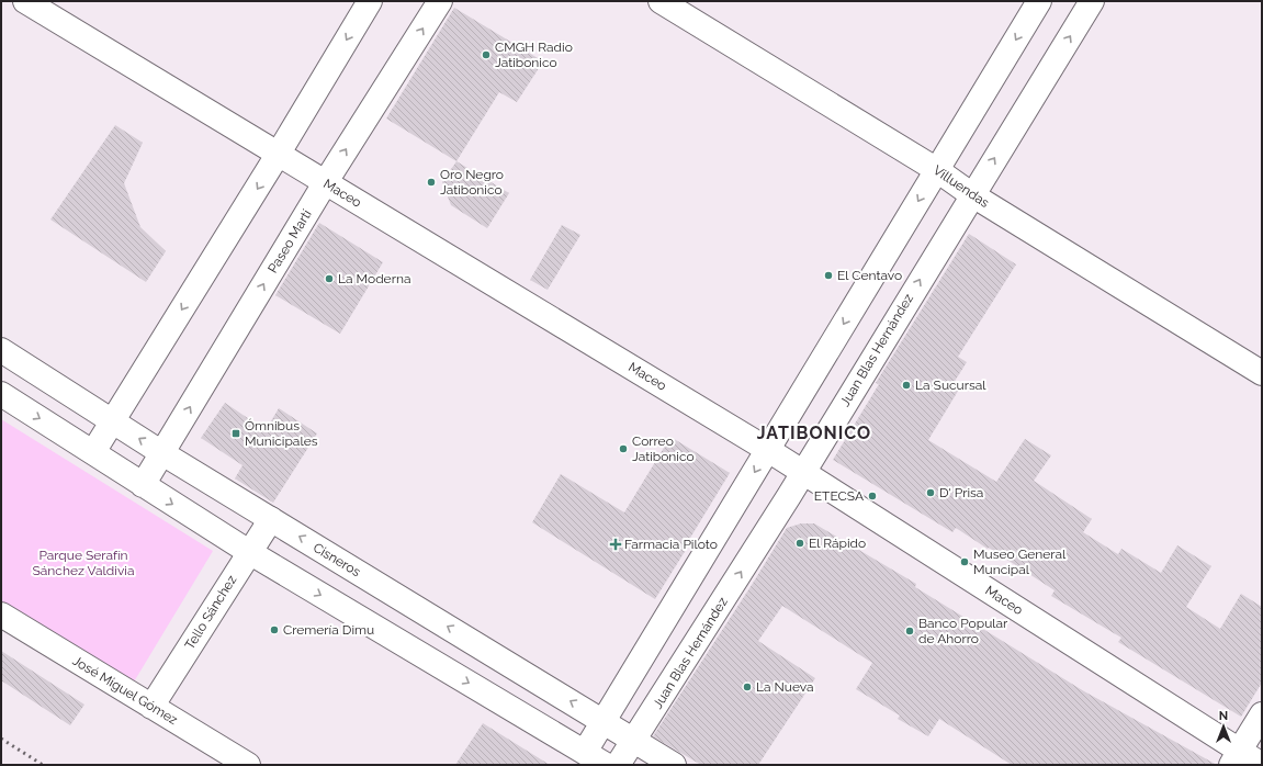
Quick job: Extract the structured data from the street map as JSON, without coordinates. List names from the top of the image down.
{
  "streets": {
    "main road": [
      "Villuendas",
      "Maceo",
      "Paseo Martí",
      "Juan Blas Hernández",
      "Cisneros",
      "Tello Sánchez",
      "José Miguel Gómez"
    ]
  },
  "crossings": [
    ["Villuendas", "Juan Blas Hernández"],
    ["Maceo", "Paseo Martí"],
    ["Maceo", "Juan Blas Hernández"],
    ["Paseo Martí", "Cisneros"],
    ["Juan Blas Hernández", "Cisneros"],
    ["Cisneros", "Tello Sánchez"],
    ["Tello Sánchez", "José Miguel Gómez"]
  ],
  "districts": ["JATIBONICO"],
  "parks": ["Parque Serafín Sánchez Valdivia"],
  "places": {
    "other": [
      "CMGH Radio Jatibonico",
      "Oro Negro Jatibonico",
      "El Centavo",
      "La Moderna",
      "La Sucursal",
      "Correo Jatibonico",
      "D' Prisa",
      "ETECSA",
      "El Rápido",
      "Museo General Muncipal",
      "Cremería Dimu",
      "Banco Popular de Ahorro",
      "La Nueva"
    ],
    "transit": ["Ómnibus Municipales"],
    "health": ["Farmacia Piloto"]
  },
  "north": "top"
}
